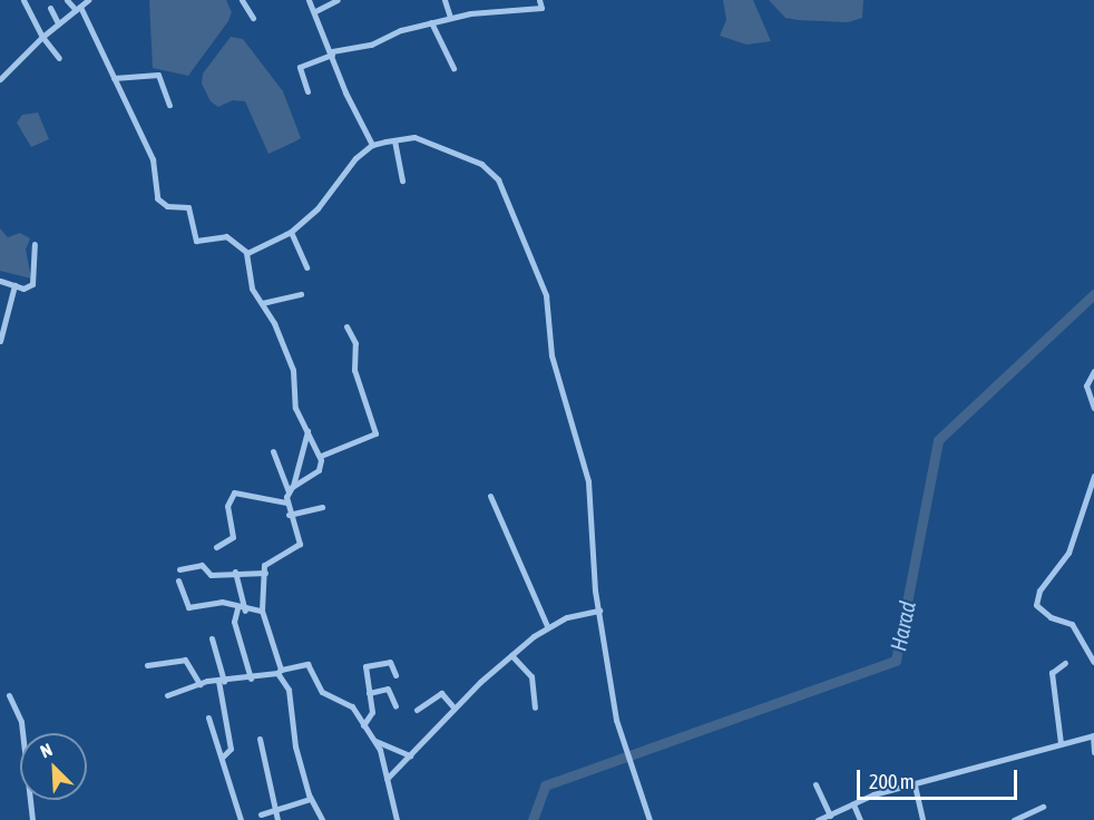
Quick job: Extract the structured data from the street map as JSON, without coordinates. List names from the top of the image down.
{
  "water": ["Harad"],
  "scale_bar": "200 m",
  "north": "top left"
}
